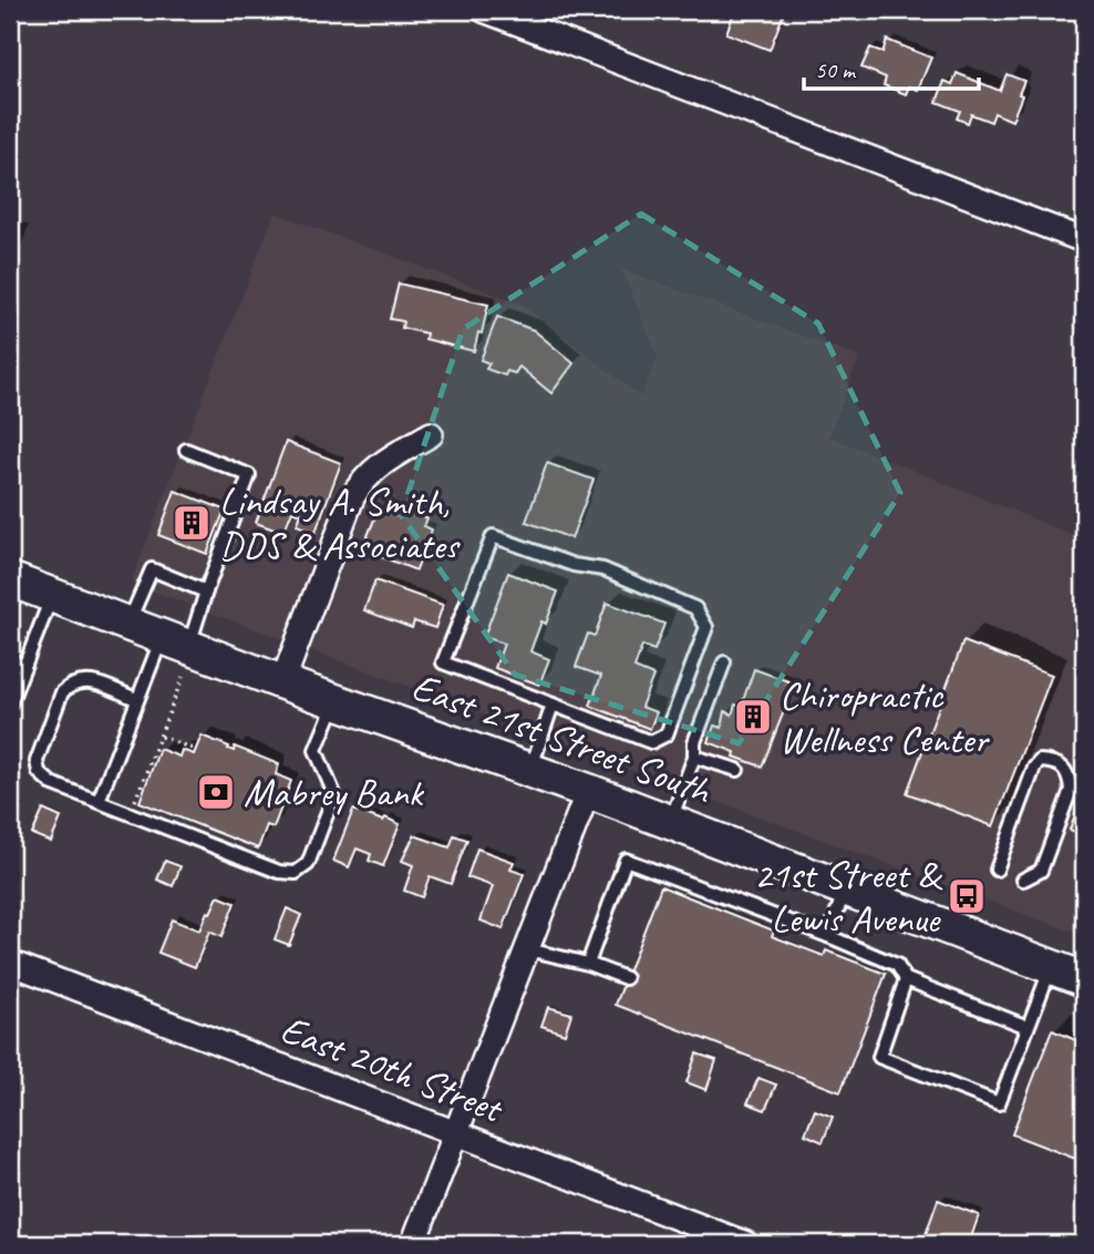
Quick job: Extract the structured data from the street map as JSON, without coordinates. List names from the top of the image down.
{
  "streets": {
    "main road": ["East 21st Street South"],
    "street": ["East 20th Street"]
  },
  "places": {
    "building": ["Lindsay A. Smith, DDS & Associates", "Chiropractic Wellness Center"],
    "bank": ["Mabrey Bank"],
    "bus stop": ["21st Street & Lewis Avenue"]
  },
  "scale_bar": "50 m"
}
